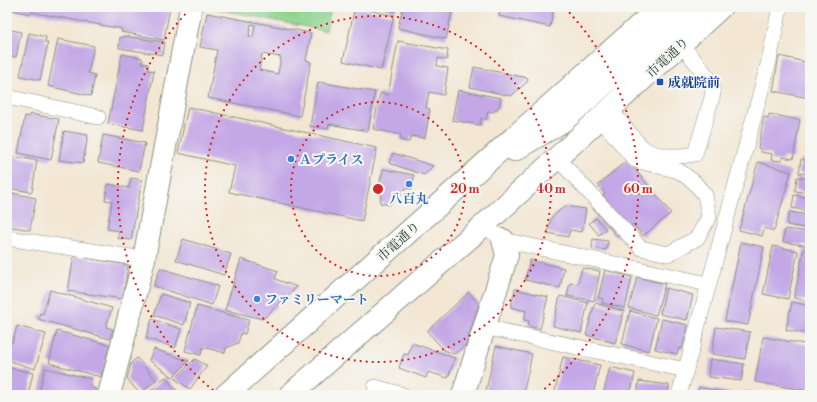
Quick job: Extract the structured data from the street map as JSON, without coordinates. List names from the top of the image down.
{
  "streets": {
    "street": ["市電通り"]
  },
  "places": {
    "transit": ["成就院前"],
    "other": ["Ａプライス", "八百丸", "ファミリーマート"]
  },
  "rings": ["20 m", "40 m", "60 m"]
}
